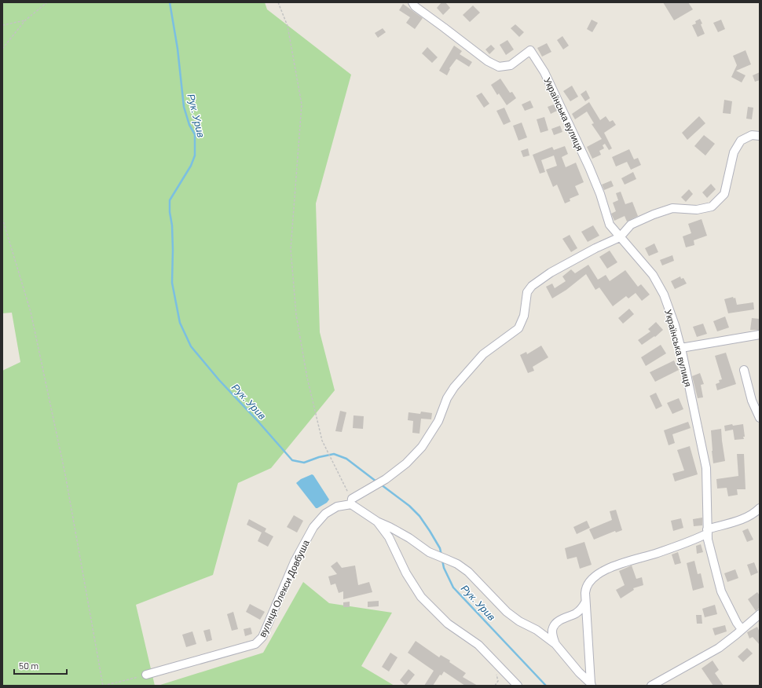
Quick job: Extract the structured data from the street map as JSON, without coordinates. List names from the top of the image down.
{
  "streets": {
    "street": ["Українська вулиця", "вулиця Олекси Довбуша"]
  },
  "crossings": [
    ["Українська вулиця", "вулиця Олекси Довбуша"]
  ],
  "water": ["Рук. Урив"],
  "scale_bar": "50 m"
}
